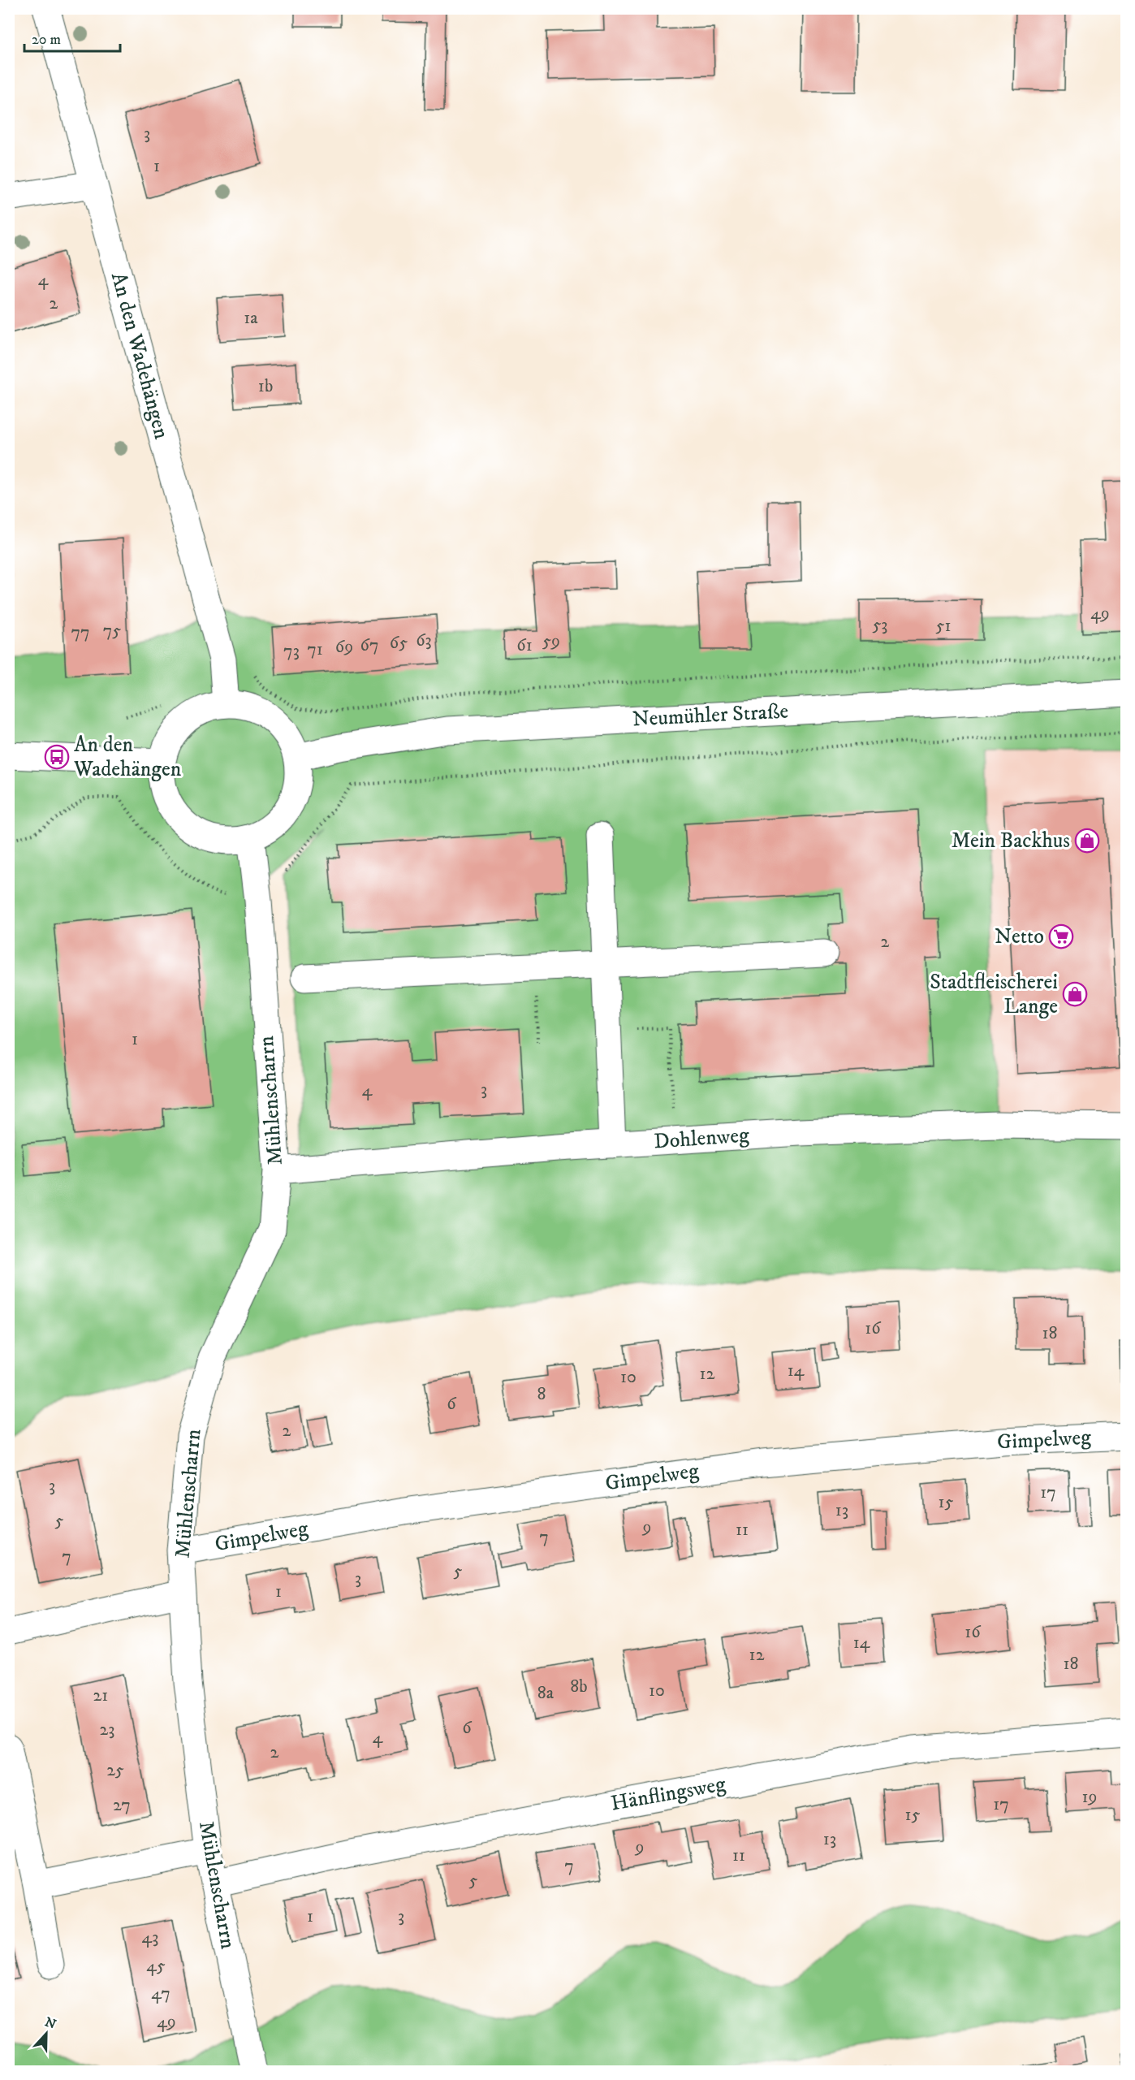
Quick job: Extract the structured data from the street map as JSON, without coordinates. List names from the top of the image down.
{
  "streets": {
    "street": [
      "An den Wadehängen",
      "Neumühler Straße",
      "Mühlenscharrn",
      "Dohlenweg",
      "Gimpelweg",
      "Hänflingsweg"
    ]
  },
  "crossings": [
    ["An den Wadehängen", "Neumühler Straße"],
    ["An den Wadehängen", "Mühlenscharrn"],
    ["Neumühler Straße", "Mühlenscharrn"],
    ["Mühlenscharrn", "Dohlenweg"],
    ["Mühlenscharrn", "Gimpelweg"],
    ["Mühlenscharrn", "Hänflingsweg"]
  ],
  "places": {
    "bus stop": ["An den Wadehängen"],
    "shop": ["Mein Backhus", "Stadtfleischerei Lange"],
    "supermarket": ["Netto"]
  },
  "house_numbers": [
    "3",
    "1",
    "4",
    "2",
    "1a",
    "1b",
    "49",
    "53",
    "51",
    "75",
    "77",
    "63",
    "59",
    "65",
    "67",
    "61",
    "69",
    "71",
    "73",
    "2",
    "1",
    "3",
    "4",
    "16",
    "18",
    "14",
    "12",
    "10",
    "8",
    "6",
    "2",
    "3",
    "17",
    "15",
    "13",
    "5",
    "9",
    "11",
    "7",
    "7",
    "5",
    "3",
    "1",
    "16",
    "14",
    "12",
    "18",
    "8b",
    "10",
    "8a",
    "21",
    "6",
    "23",
    "4",
    "2",
    "25",
    "19",
    "17",
    "27",
    "15",
    "13",
    "9",
    "11",
    "7",
    "5",
    "1",
    "3",
    "43",
    "45",
    "47",
    "49"
  ],
  "scale_bar": "20 m",
  "north": "top"
}
